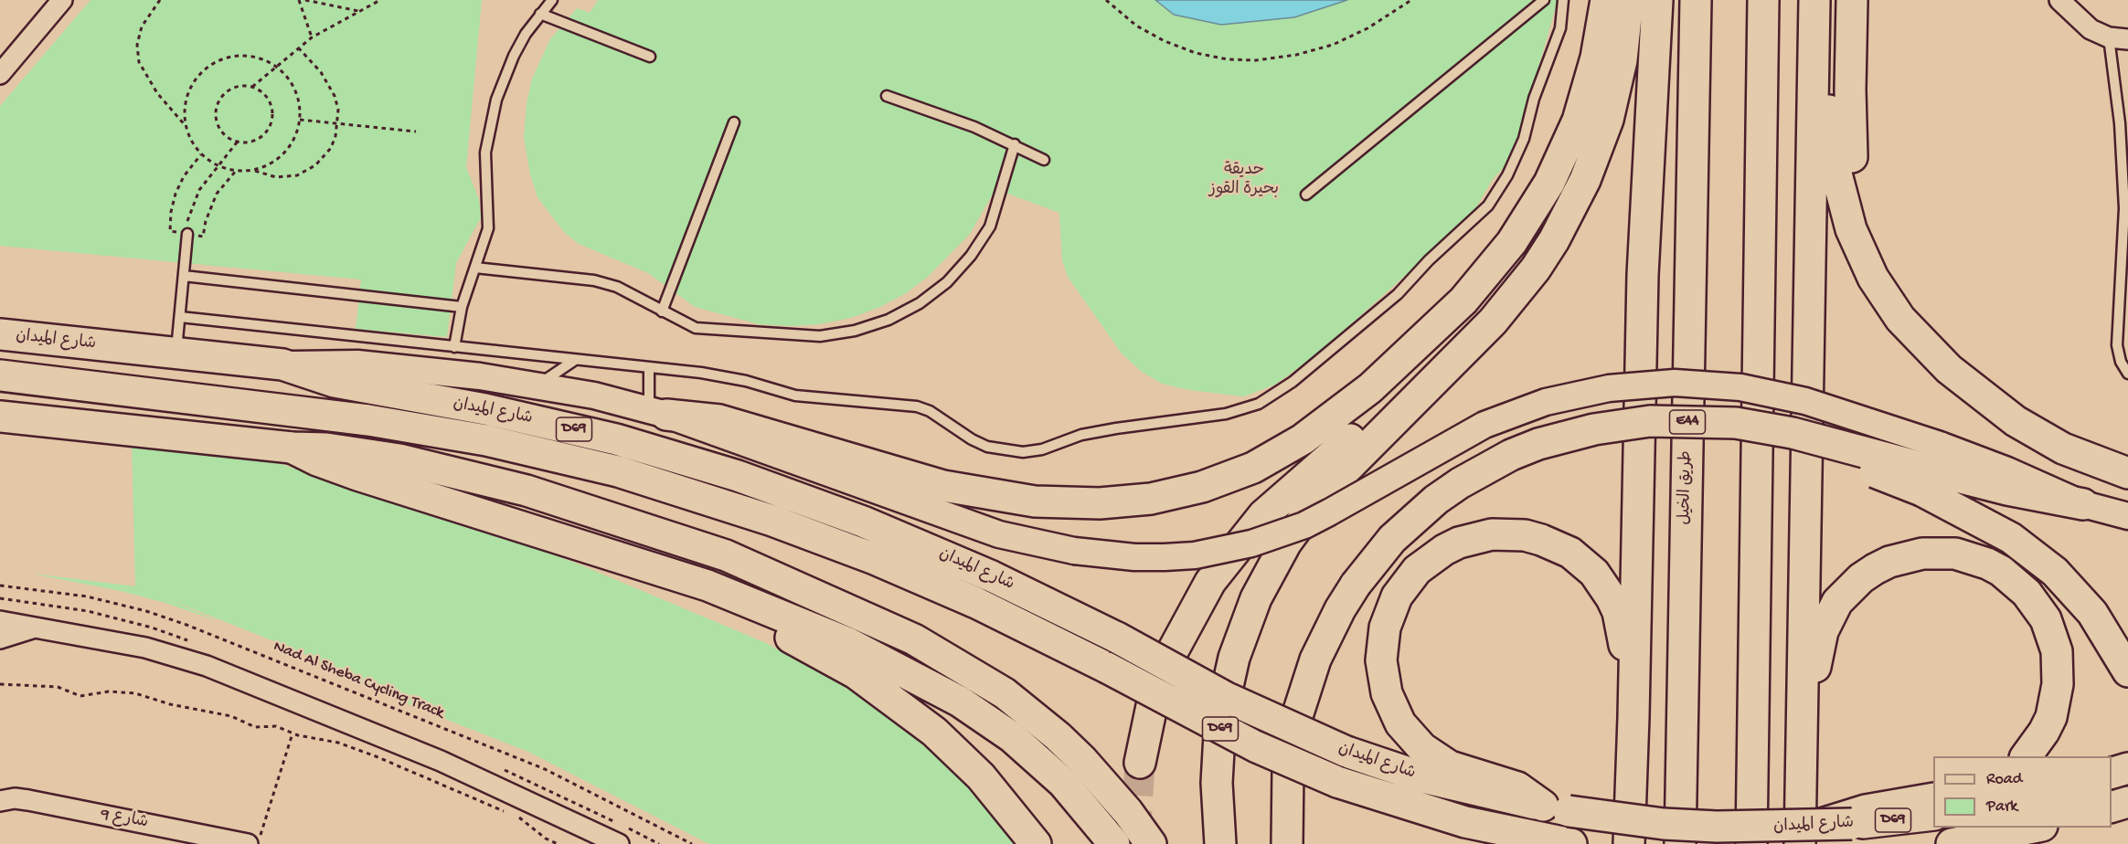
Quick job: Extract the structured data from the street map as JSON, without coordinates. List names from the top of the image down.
{
  "streets": {
    "main road": [
      "شارع الميدان",
      "E44",
      "D69",
      "طريق الخيل"
    ],
    "street": ["شارع 9"],
    "path": ["Nad Al Sheba Cycling Track"]
  },
  "parks": ["حديقة بحيرة القوز"],
  "legend": ["Road", "Park"]
}
